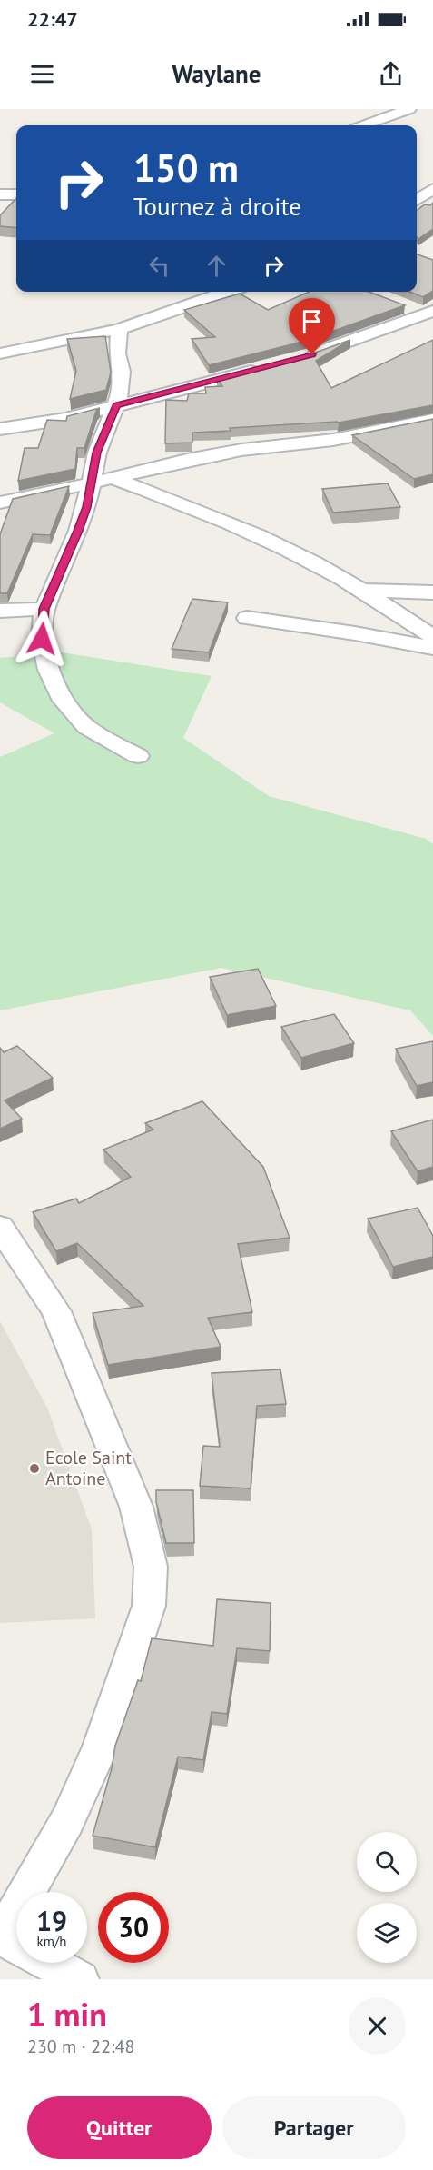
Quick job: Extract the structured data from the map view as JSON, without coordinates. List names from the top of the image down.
{
  "places": ["Ecole Saint Antoine"],
  "page": {
    "status": "22:47",
    "header": "Waylane",
    "turn": ["150 m", "Tournez à droite"],
    "speed": "19 km/h",
    "limit": "30",
    "heading": ["1 min", "230 m · 22:48"],
    "buttons": ["Quitter", "Partager"]
  }
}
